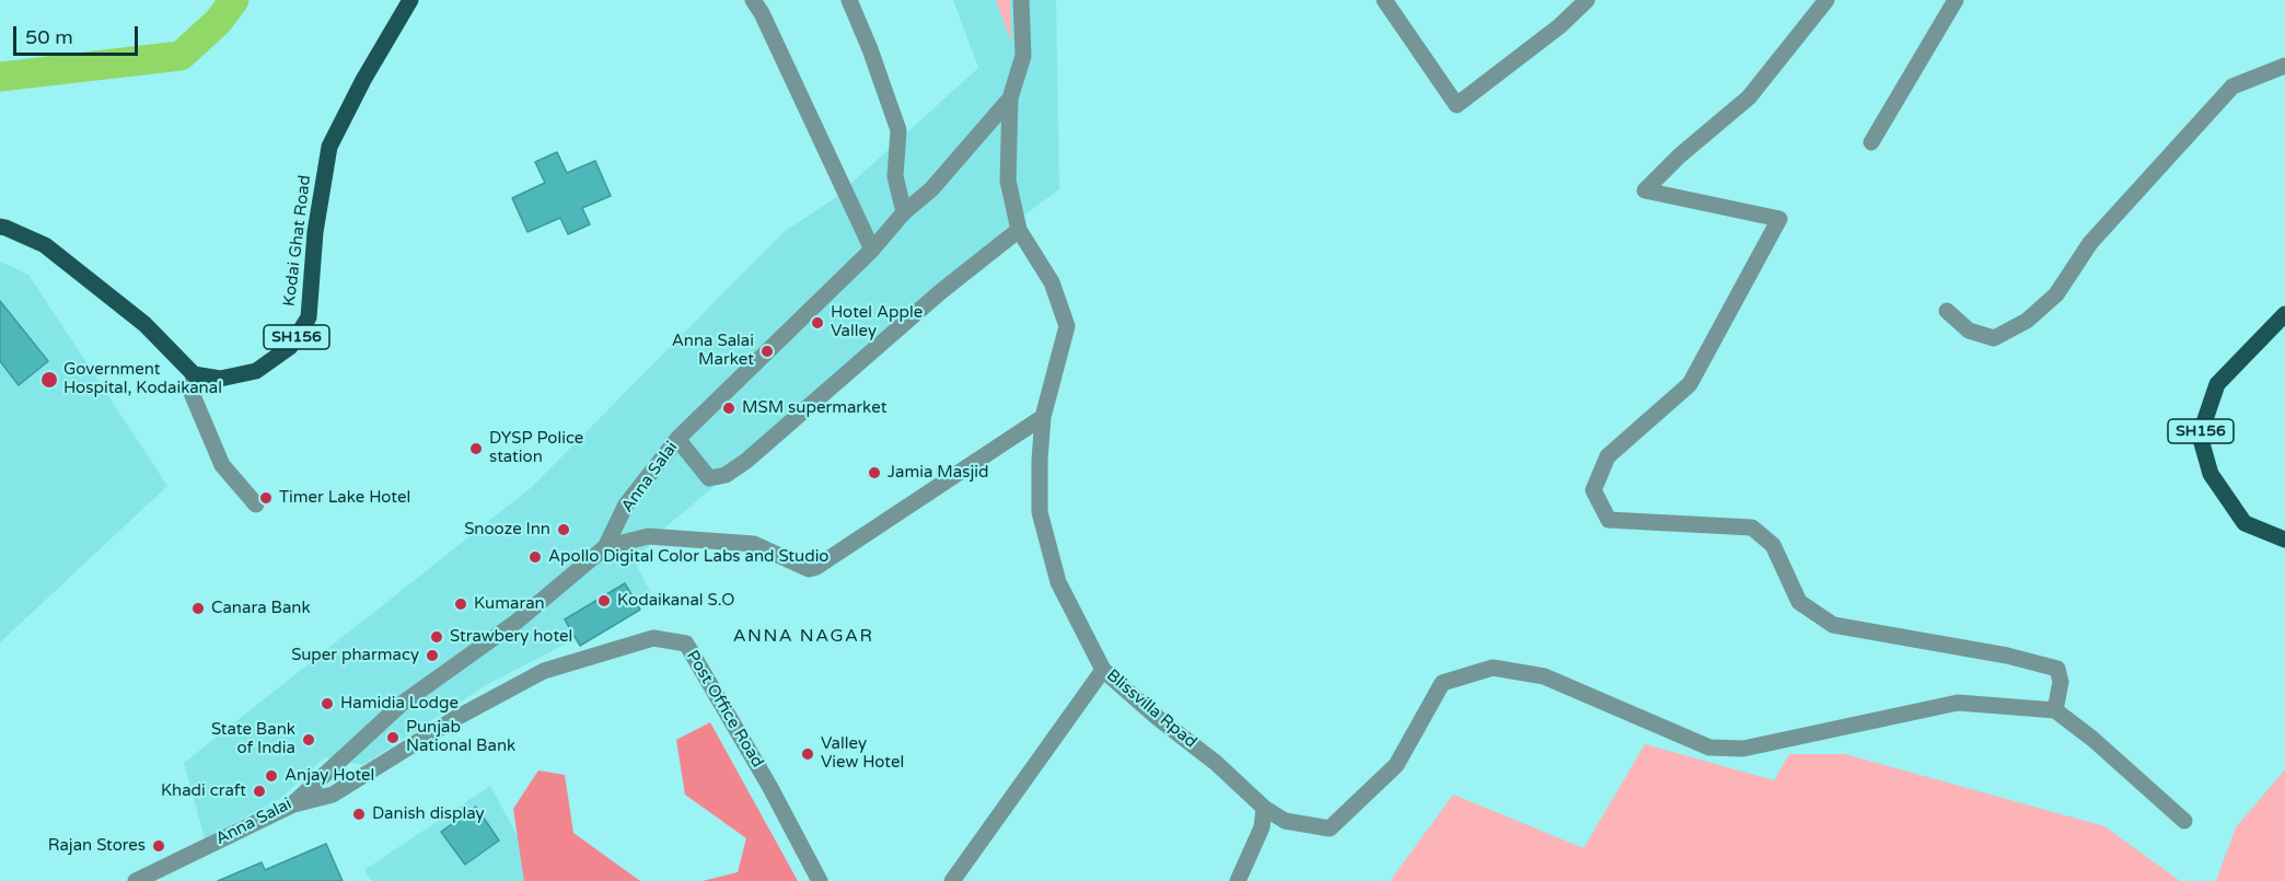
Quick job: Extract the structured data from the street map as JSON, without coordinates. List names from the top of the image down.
{
  "streets": {
    "main road": ["Kodai Ghat Road", "SH156"],
    "street": ["Anna Salai", "Post Office Road", "Blissvilla Rpad"]
  },
  "crossings": [
    ["Anna Salai", "Post Office Road"],
    ["Anna Salai", "Blissvilla Rpad"]
  ],
  "districts": ["ANNA NAGAR"],
  "places": [
    "Hotel Apple Valley",
    "Anna Salai Market",
    "Government Hospital, Kodaikanal",
    "MSM supermarket",
    "DYSP Police station",
    "Jamia Masjid",
    "Timer Lake Hotel",
    "Snooze Inn",
    "Apollo Digital Color Labs and Studio",
    "Kodaikanal S.O",
    "Kumaran",
    "Canara Bank",
    "Strawbery hotel",
    "Super pharmacy",
    "Hamidia Lodge",
    "Punjab National Bank",
    "State Bank of India",
    "Valley View Hotel",
    "Anjay Hotel",
    "Khadi craft",
    "Danish display",
    "Rajan Stores"
  ],
  "scale_bar": "50 m"
}
